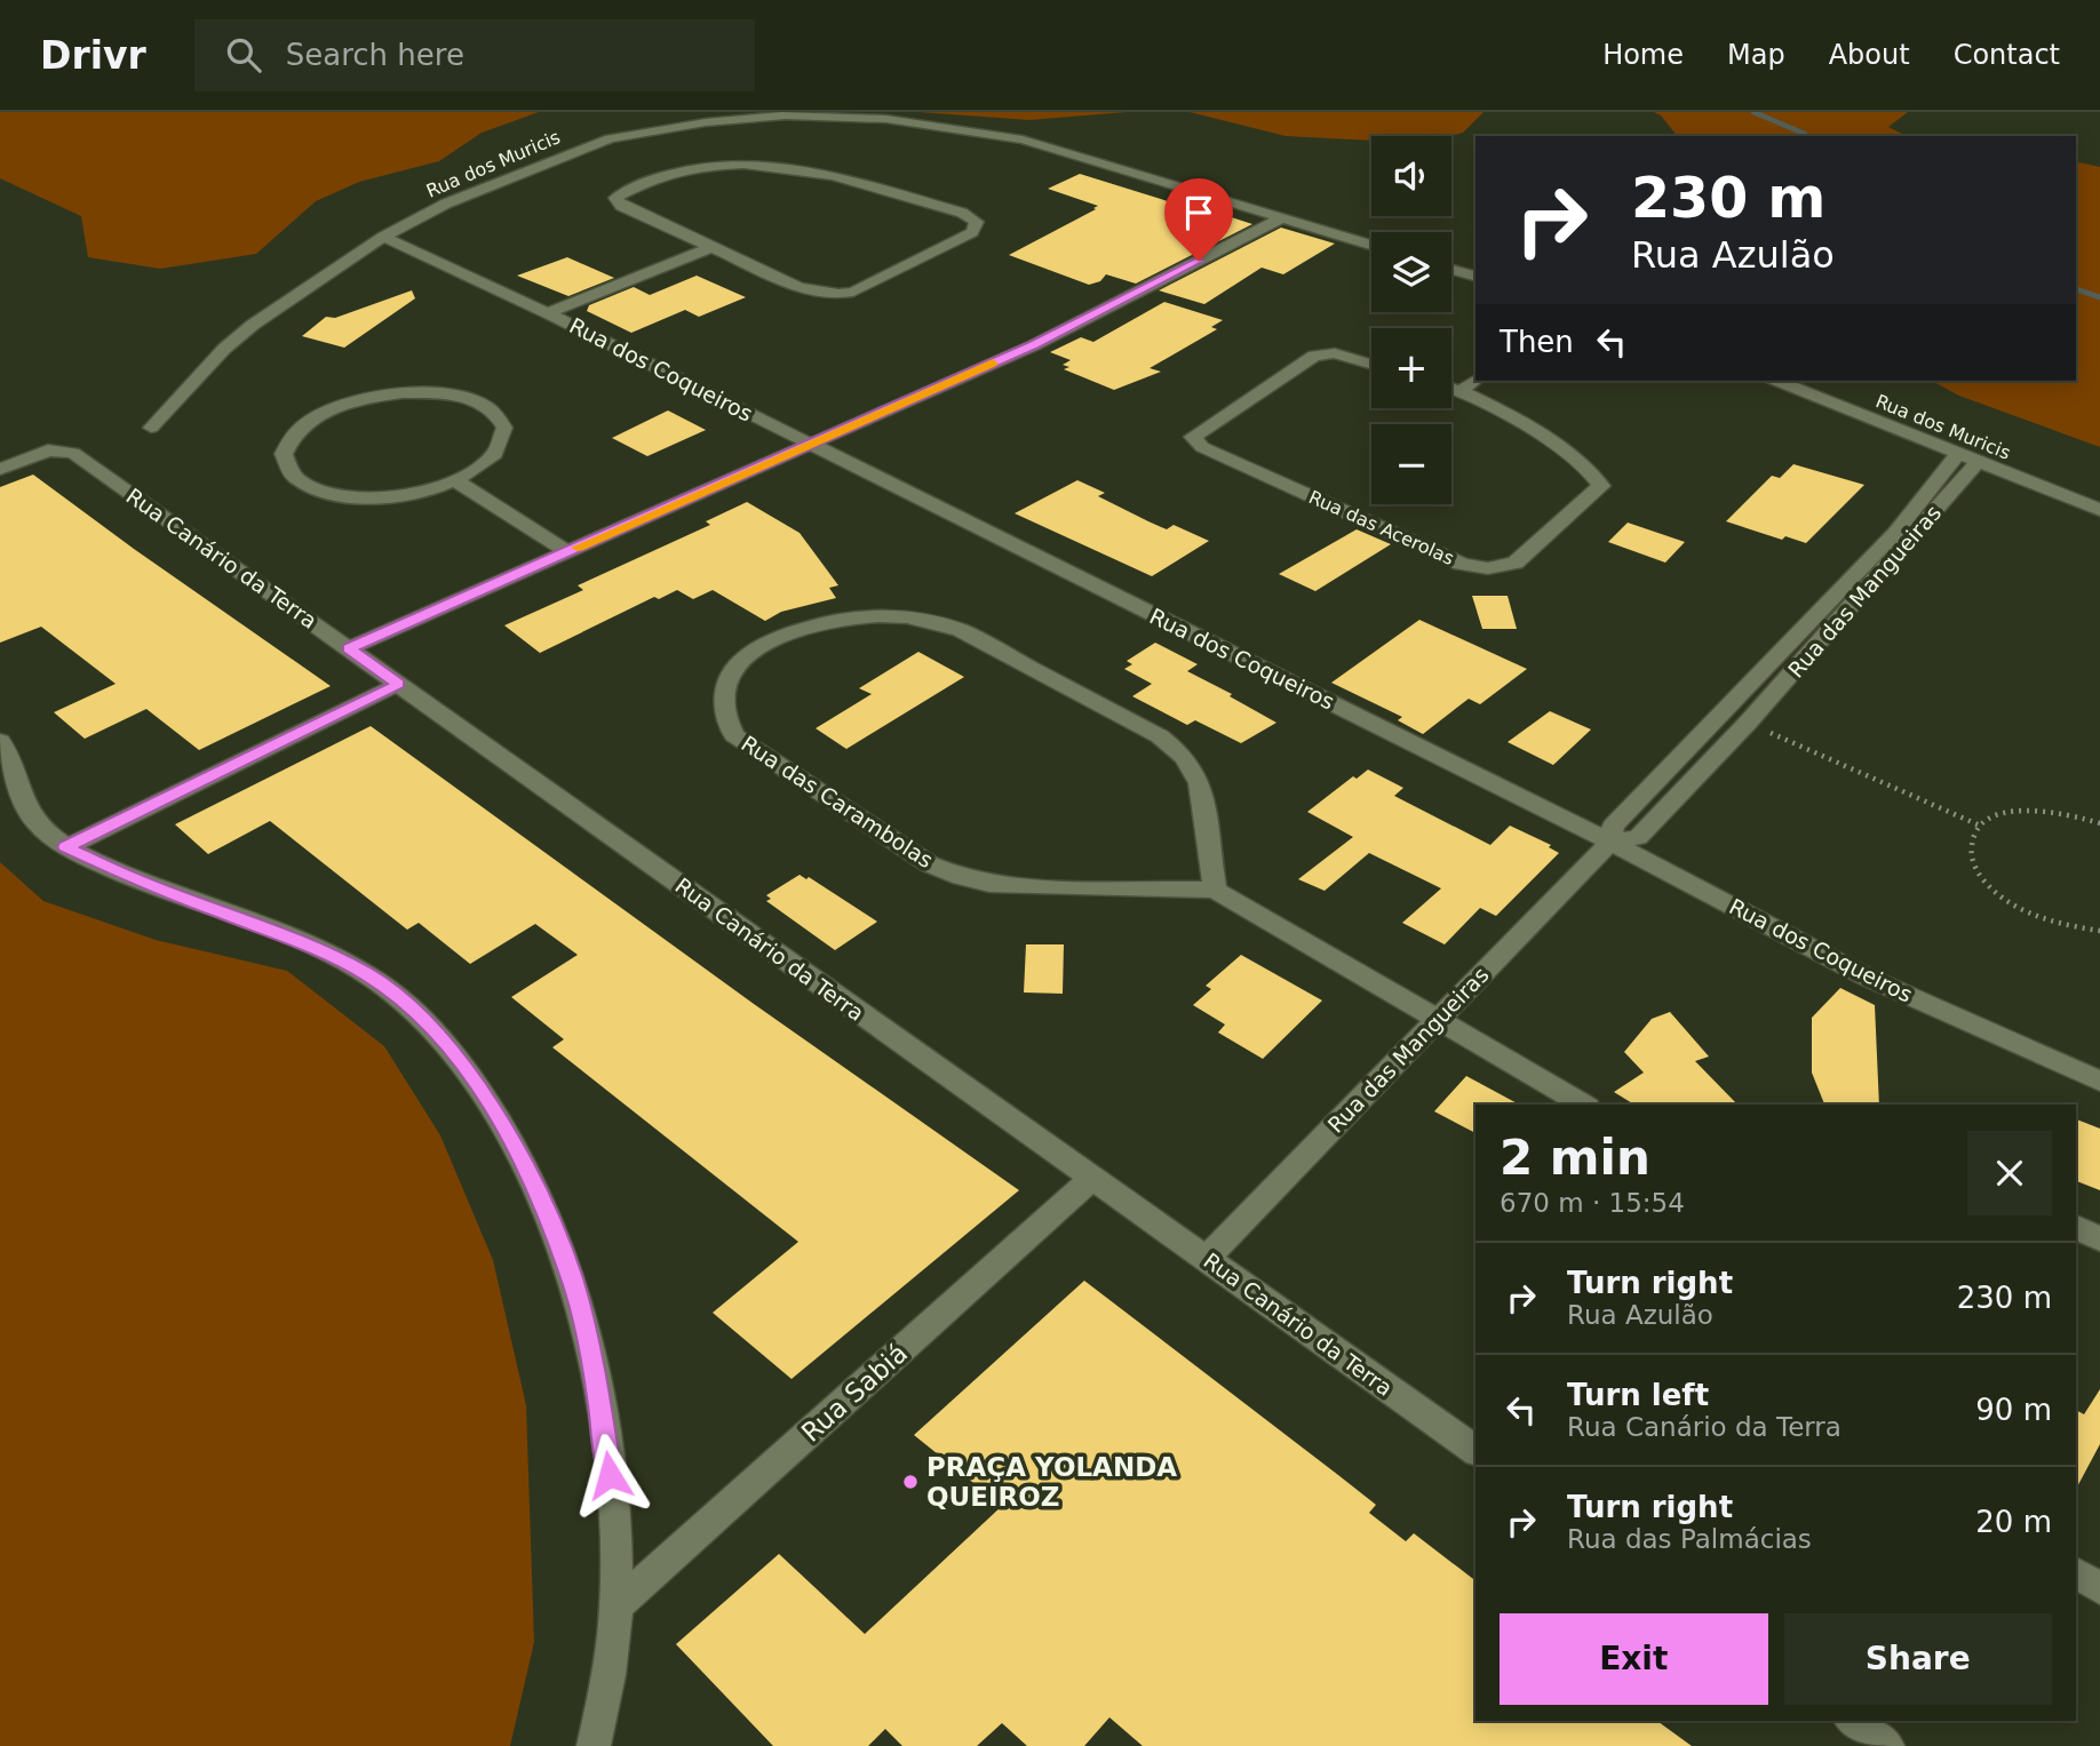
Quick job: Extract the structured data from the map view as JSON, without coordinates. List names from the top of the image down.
{
  "streets": {
    "street": [
      "Rua dos Muricis",
      "Rua dos Coqueiros",
      "Rua das Acerolas",
      "Rua Canário da Terra",
      "Rua das Mangueiras",
      "Rua das Carambolas",
      "Rua Sabiá"
    ]
  },
  "crossings": [
    ["Rua dos Muricis", "Rua dos Coqueiros"],
    ["Rua dos Muricis", "Rua das Mangueiras"],
    ["Rua dos Coqueiros", "Rua das Mangueiras"],
    ["Rua Canário da Terra", "Rua das Mangueiras"],
    ["Rua Canário da Terra", "Rua Sabiá"],
    ["Rua das Mangueiras", "Rua das Carambolas"]
  ],
  "places": ["PRAÇA YOLANDA QUEIROZ"],
  "page": {
    "header": "Drivr",
    "search": "Search here",
    "nav": [
      "Home",
      "Map",
      "About",
      "Contact"
    ],
    "map_buttons": ["+", "−"],
    "turn": ["230 m", "Rua Azulão"],
    "then": "Then",
    "heading": ["2 min", "670 m · 15:54"],
    "list": [
      {
        "name": "Turn right",
        "note": "Rua Azulão",
        "value": "230 m"
      },
      {
        "name": "Turn left",
        "note": "Rua Canário da Terra",
        "value": "90 m"
      },
      {
        "name": "Turn right",
        "note": "Rua das Palmácias",
        "value": "20 m"
      }
    ],
    "buttons": ["Exit", "Share"]
  }
}
